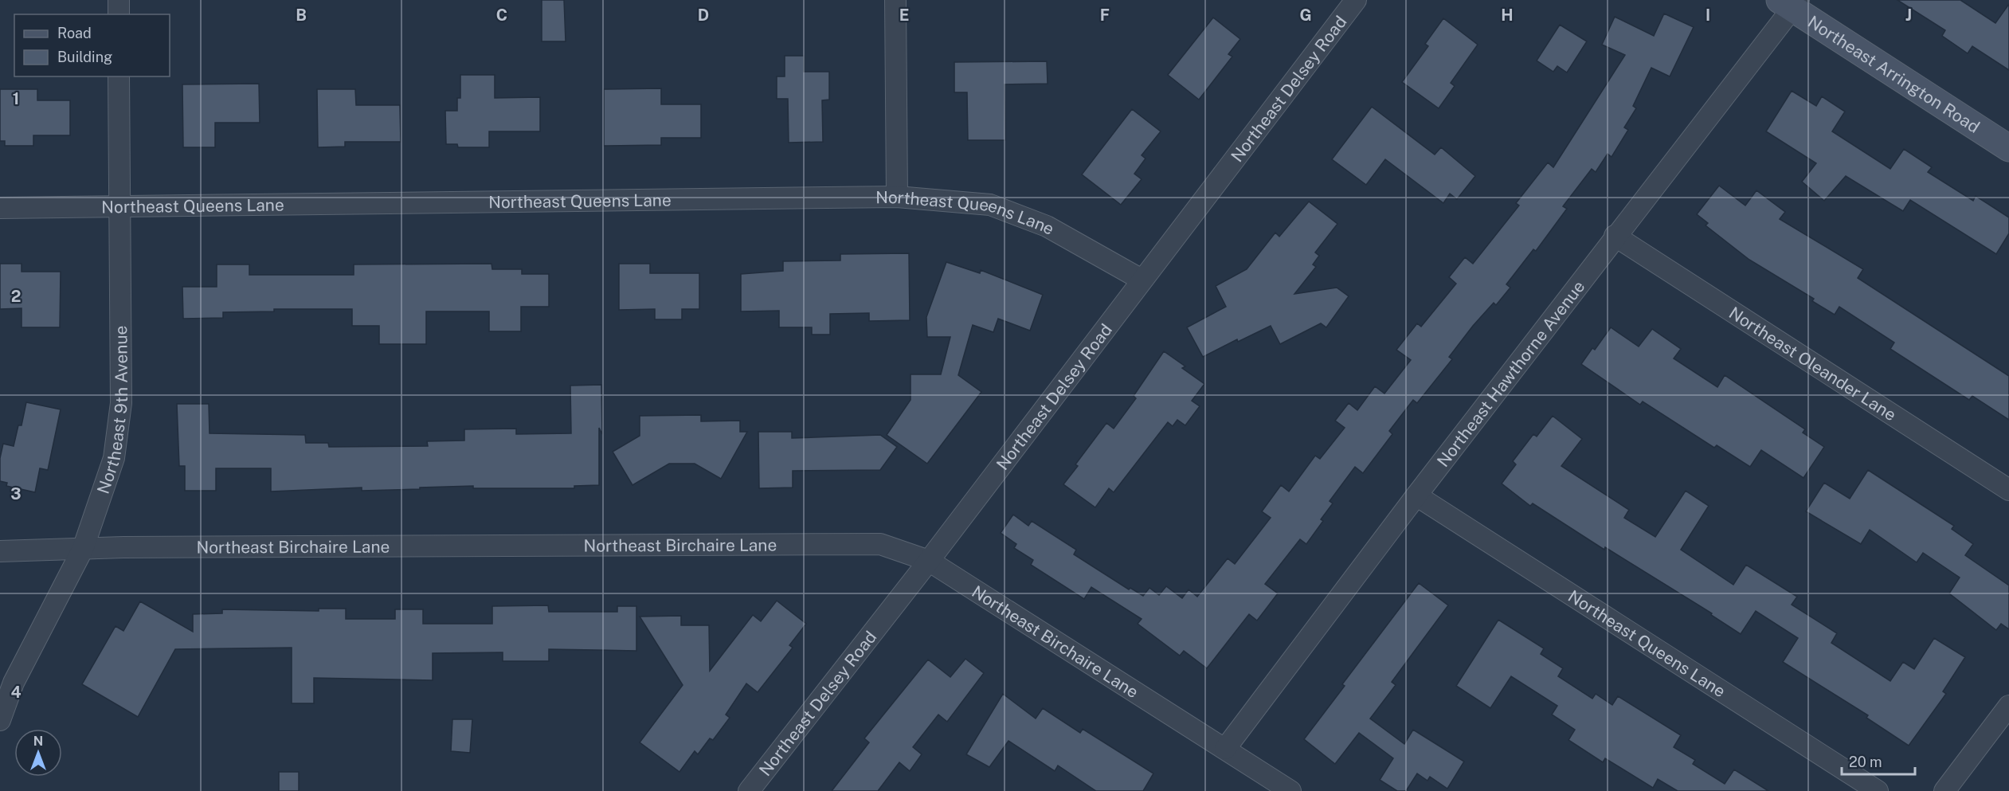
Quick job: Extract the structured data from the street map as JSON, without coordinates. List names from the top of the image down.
{
  "streets": {
    "street": [
      "Northeast Arrington Road",
      "Northeast Delsey Road",
      "Northeast Queens Lane",
      "Northeast Oleander Lane",
      "Northeast Hawthorne Avenue",
      "Northeast 9th Avenue",
      "Northeast Birchaire Lane"
    ]
  },
  "crossings": [
    ["Northeast Arrington Road", "Northeast Hawthorne Avenue"],
    ["Northeast Delsey Road", "Northeast Queens Lane"],
    ["Northeast Delsey Road", "Northeast Birchaire Lane"],
    ["Northeast Queens Lane", "Northeast Hawthorne Avenue"],
    ["Northeast Queens Lane", "Northeast 9th Avenue"],
    ["Northeast Oleander Lane", "Northeast Hawthorne Avenue"],
    ["Northeast Hawthorne Avenue", "Northeast Birchaire Lane"],
    ["Northeast 9th Avenue", "Northeast Birchaire Lane"]
  ],
  "legend": ["Road", "Building"],
  "scale_bar": "20 m",
  "north": "top",
  "grid": {
    "columns": [
      "B",
      "C",
      "D",
      "E",
      "F",
      "G",
      "H",
      "I",
      "J"
    ],
    "rows": [
      "1",
      "2",
      "3",
      "4"
    ]
  }
}
